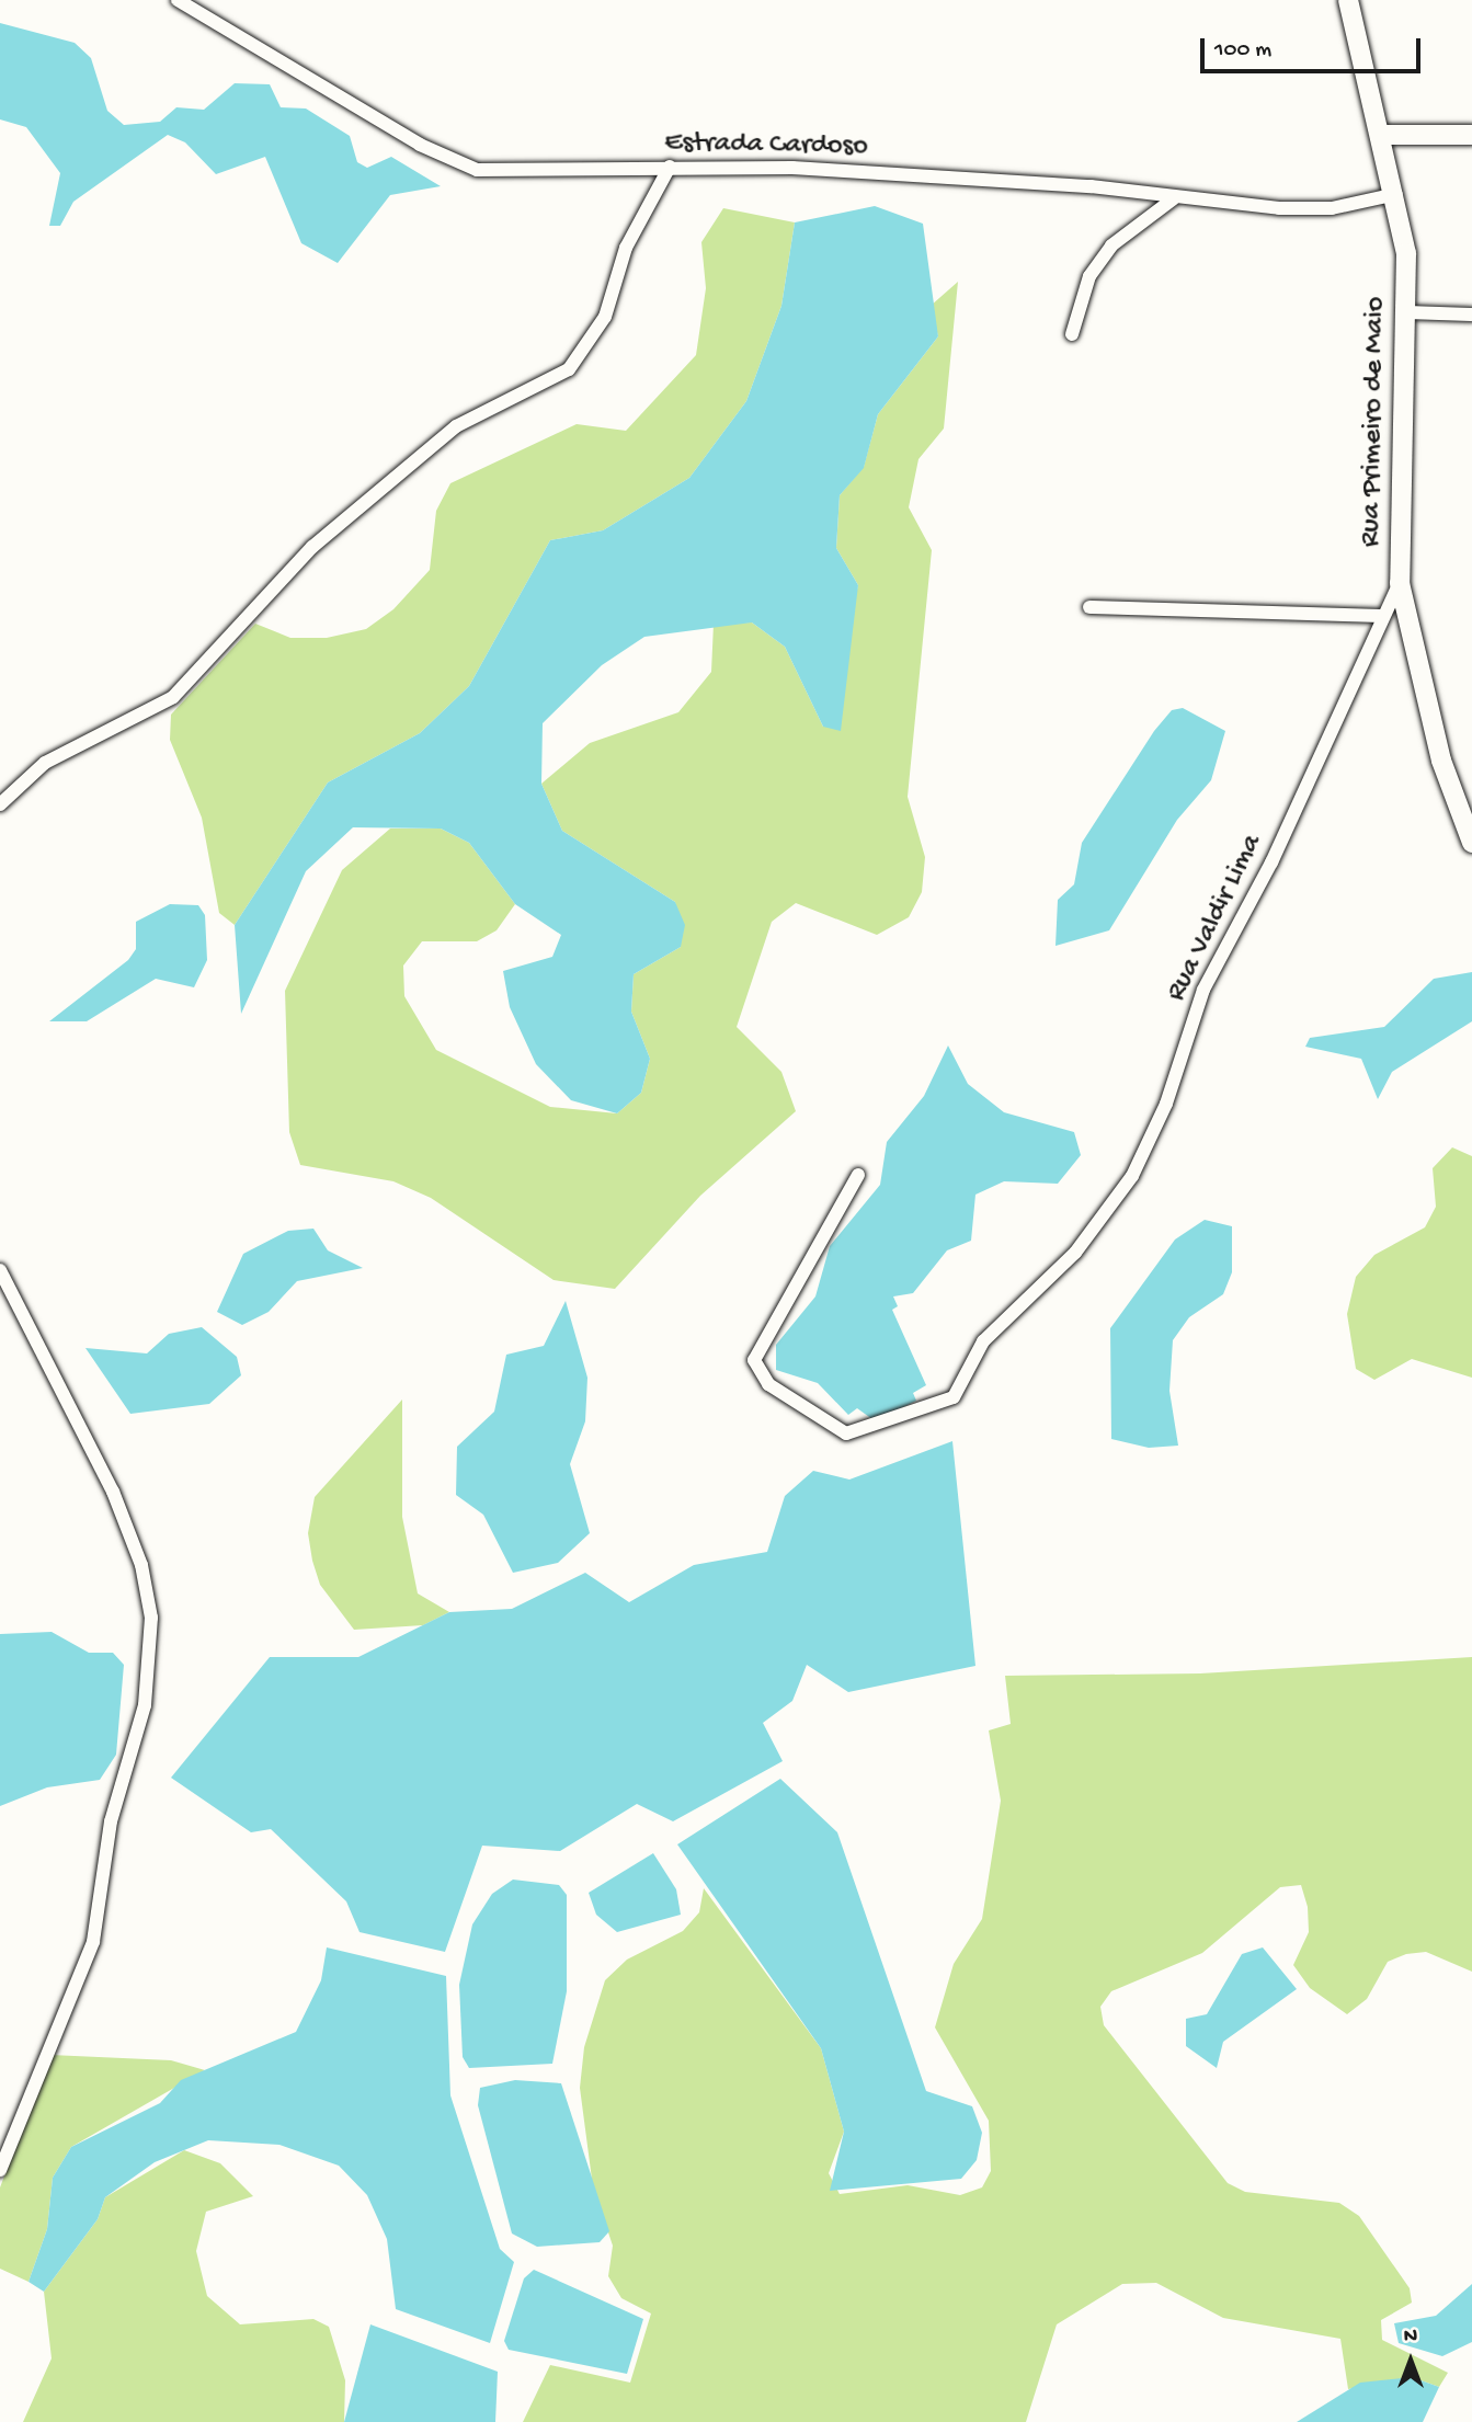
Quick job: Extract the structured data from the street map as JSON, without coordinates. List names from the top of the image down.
{
  "streets": {
    "main road": ["Rua Primeiro de Maio"],
    "street": ["Estrada Cardoso", "Rua Valdir Lima"]
  },
  "crossings": [
    ["Estrada Cardoso", "Rua Primeiro de Maio"],
    ["Rua Primeiro de Maio", "Rua Valdir Lima"]
  ],
  "scale_bar": "100 m",
  "north": "top"
}
